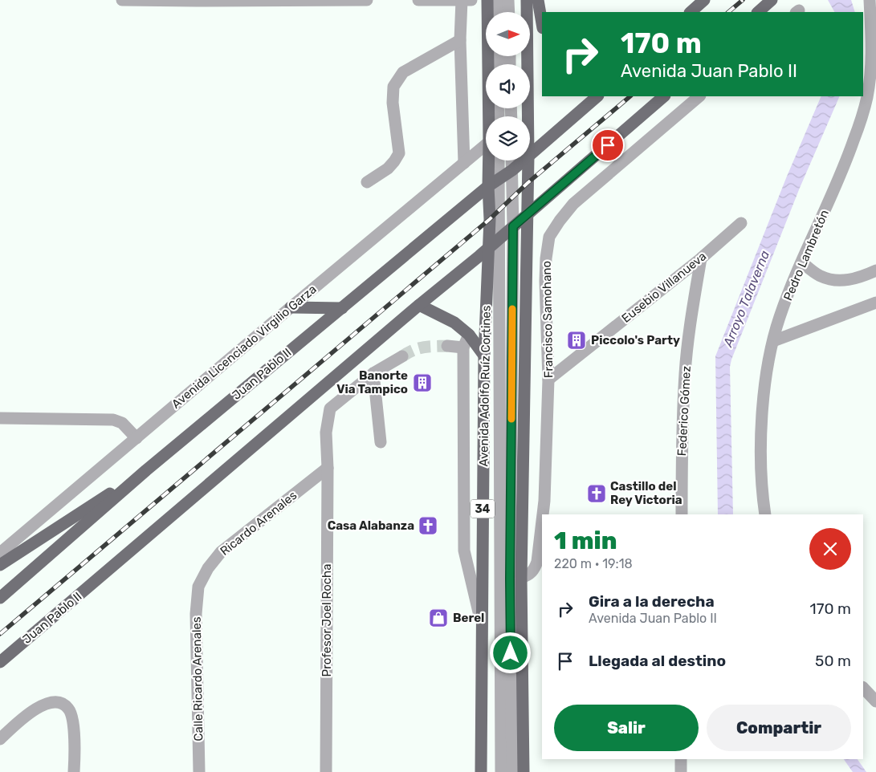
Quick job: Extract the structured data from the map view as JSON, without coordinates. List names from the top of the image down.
{
  "streets": {
    "main road": ["Juan Pablo II", "Avenida Adolfo Ruíz Cortines", "34"],
    "street": [
      "Pedro Lambretón",
      "Eusebio Villanueva",
      "Francisco Samohano",
      "Avenida Licenciado Virgilio Garza",
      "Federico Gómez",
      "Ricardo Arenales",
      "Profesor Joel Rocha",
      "Calle Ricardo Arenales"
    ]
  },
  "crossings": [
    ["Eusebio Villanueva", "Francisco Samohano"],
    ["Eusebio Villanueva", "Federico Gómez"],
    ["Juan Pablo II", "Avenida Adolfo Ruíz Cortines"],
    ["Ricardo Arenales", "Profesor Joel Rocha"],
    ["Ricardo Arenales", "Calle Ricardo Arenales"]
  ],
  "water": ["Arroyo Talaverna"],
  "places": {
    "building": ["Piccolo's Party", "Banorte Via Tampico"],
    "church": ["Castillo del Rey Victoria", "Casa Alabanza"],
    "shop": ["Berel"]
  },
  "north": "right",
  "page": {
    "turn": ["170 m", "Avenida Juan Pablo II"],
    "heading": ["1 min", "220 m · 19:18"],
    "list": [
      {
        "name": "Gira a la derecha",
        "note": "Avenida Juan Pablo II",
        "value": "170 m"
      },
      {
        "name": "Llegada al destino",
        "value": "50 m"
      }
    ],
    "buttons": ["Salir", "Compartir"]
  }
}
